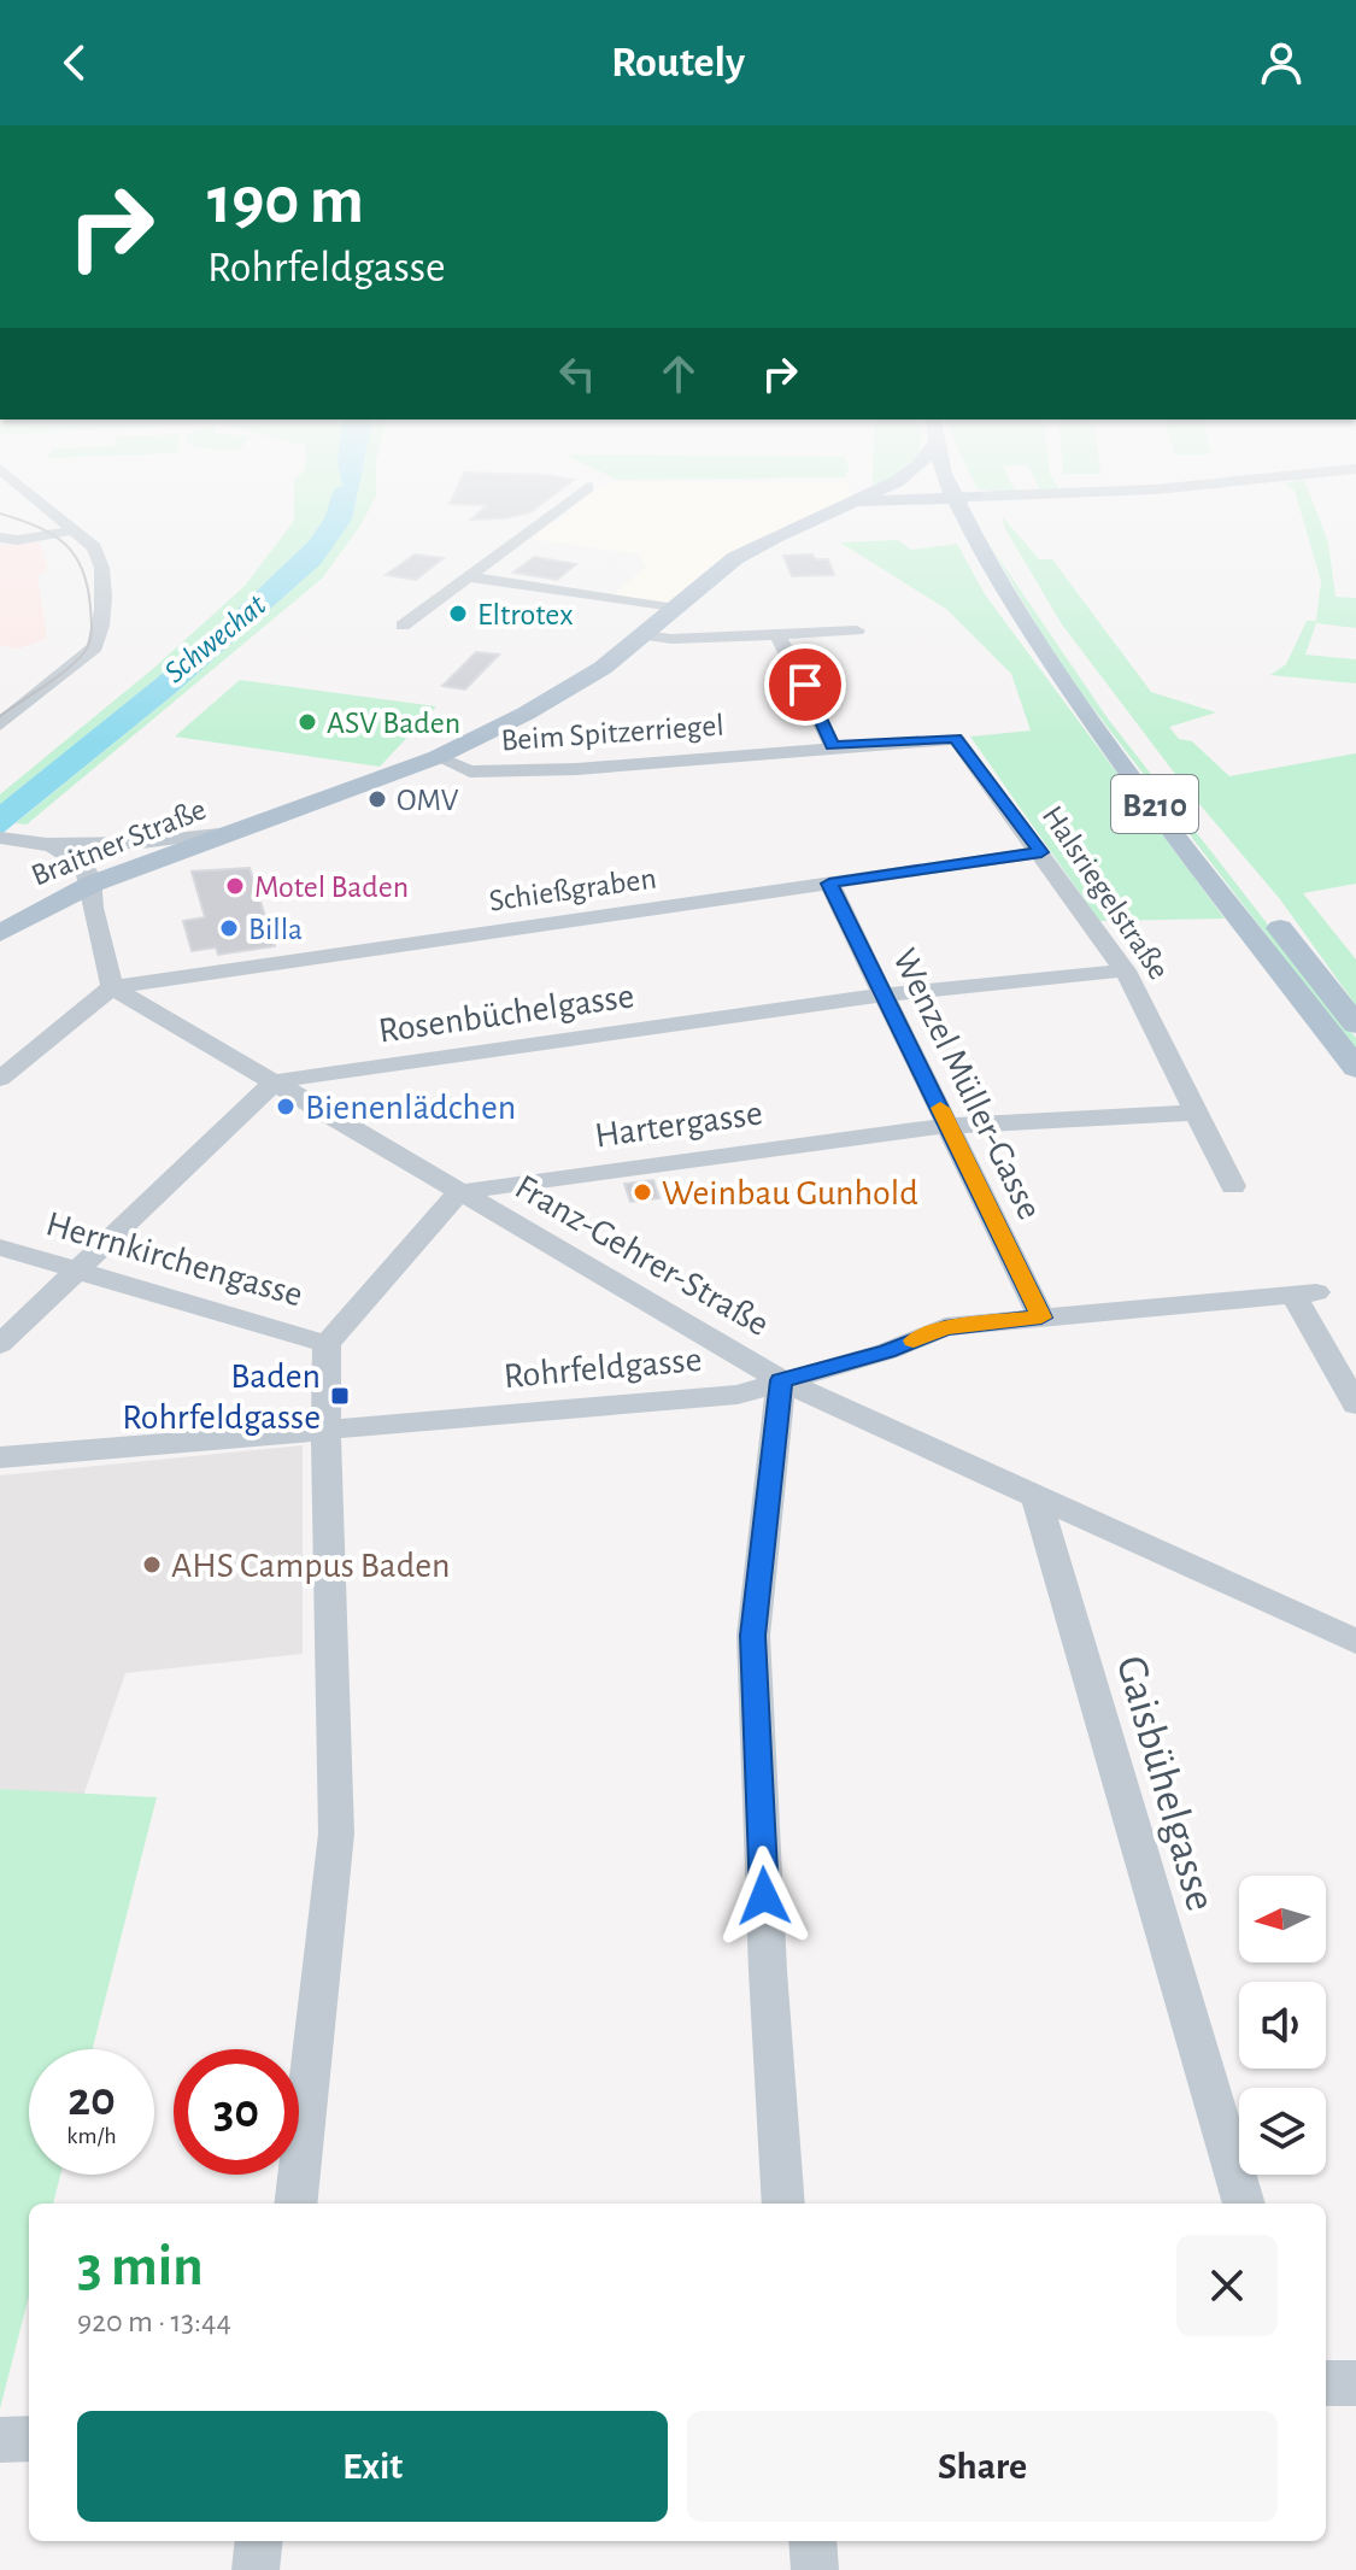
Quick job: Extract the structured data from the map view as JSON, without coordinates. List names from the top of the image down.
{
  "streets": {
    "main road": ["B210", "Braitner Straße"],
    "street": [
      "Beim Spitzerriegel",
      "Schießgraben",
      "Halsriegelstraße",
      "Rosenbüchelgasse",
      "Wenzel Müller-Gasse",
      "Hartergasse",
      "Franz-Gehrer-Straße",
      "Herrnkirchengasse",
      "Rohrfeldgasse",
      "Gaisbühelgasse"
    ]
  },
  "crossings": [
    ["Beim Spitzerriegel", "Braitner Straße"],
    ["Beim Spitzerriegel", "Halsriegelstraße"],
    ["Schießgraben", "Halsriegelstraße"],
    ["Schießgraben", "Wenzel Müller-Gasse"],
    ["Schießgraben", "Franz-Gehrer-Straße"],
    ["Halsriegelstraße", "Rosenbüchelgasse"],
    ["Halsriegelstraße", "Hartergasse"],
    ["Rosenbüchelgasse", "Wenzel Müller-Gasse"],
    ["Rosenbüchelgasse", "Franz-Gehrer-Straße"],
    ["Wenzel Müller-Gasse", "Hartergasse"],
    ["Wenzel Müller-Gasse", "Rohrfeldgasse"],
    ["Hartergasse", "Franz-Gehrer-Straße"],
    ["Franz-Gehrer-Straße", "Rohrfeldgasse"],
    ["Franz-Gehrer-Straße", "Gaisbühelgasse"]
  ],
  "water": ["Schwechat"],
  "places": {
    "other": [
      "Eltrotex",
      "ASV Baden",
      "OMV",
      "Motel Baden",
      "Billa",
      "Bienenlädchen",
      "Weinbau Gunhold",
      "AHS Campus Baden"
    ],
    "transit": ["Baden Rohrfeldgasse"]
  },
  "north": "left",
  "page": {
    "header": "Routely",
    "turn": ["190 m", "Rohrfeldgasse"],
    "speed": "20 km/h",
    "limit": "30",
    "heading": ["3 min", "920 m · 13:44"],
    "buttons": ["Exit", "Share"]
  }
}
